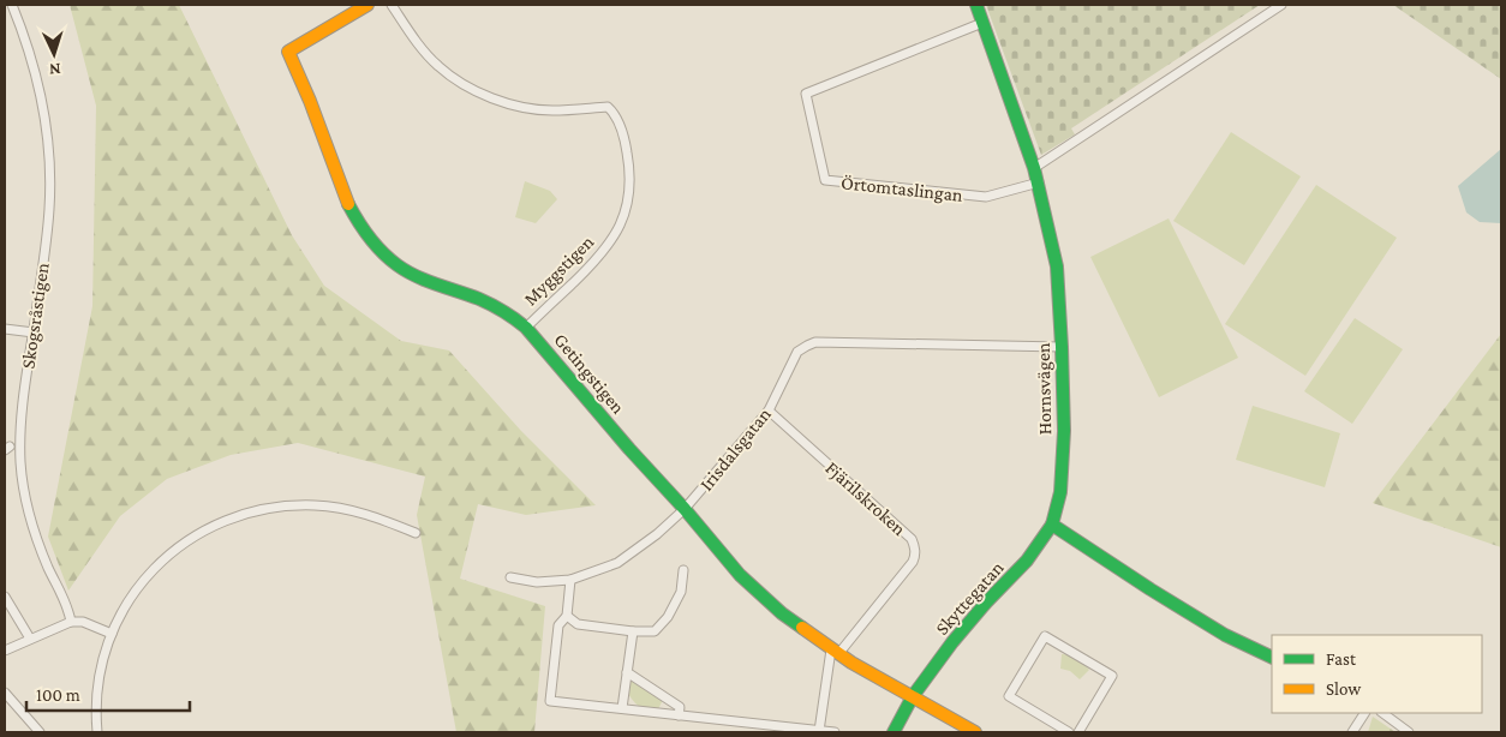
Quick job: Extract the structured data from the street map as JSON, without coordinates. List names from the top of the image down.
{
  "streets": {
    "street": [
      "Örtomtaslingan",
      "Myggstigen",
      "Skogsråstigen",
      "Getingstigen",
      "Hornsvägen",
      "Irisdalsgatan",
      "Fjärilskroken",
      "Skyttegatan"
    ]
  },
  "crossings": [
    ["Örtomtaslingan", "Hornsvägen"],
    ["Myggstigen", "Getingstigen"],
    ["Getingstigen", "Irisdalsgatan"],
    ["Getingstigen", "Fjärilskroken"],
    ["Getingstigen", "Skyttegatan"],
    ["Hornsvägen", "Irisdalsgatan"],
    ["Hornsvägen", "Skyttegatan"],
    ["Irisdalsgatan", "Fjärilskroken"]
  ],
  "legend": ["Fast", "Slow"],
  "scale_bar": "100 m",
  "north": "bottom"
}
